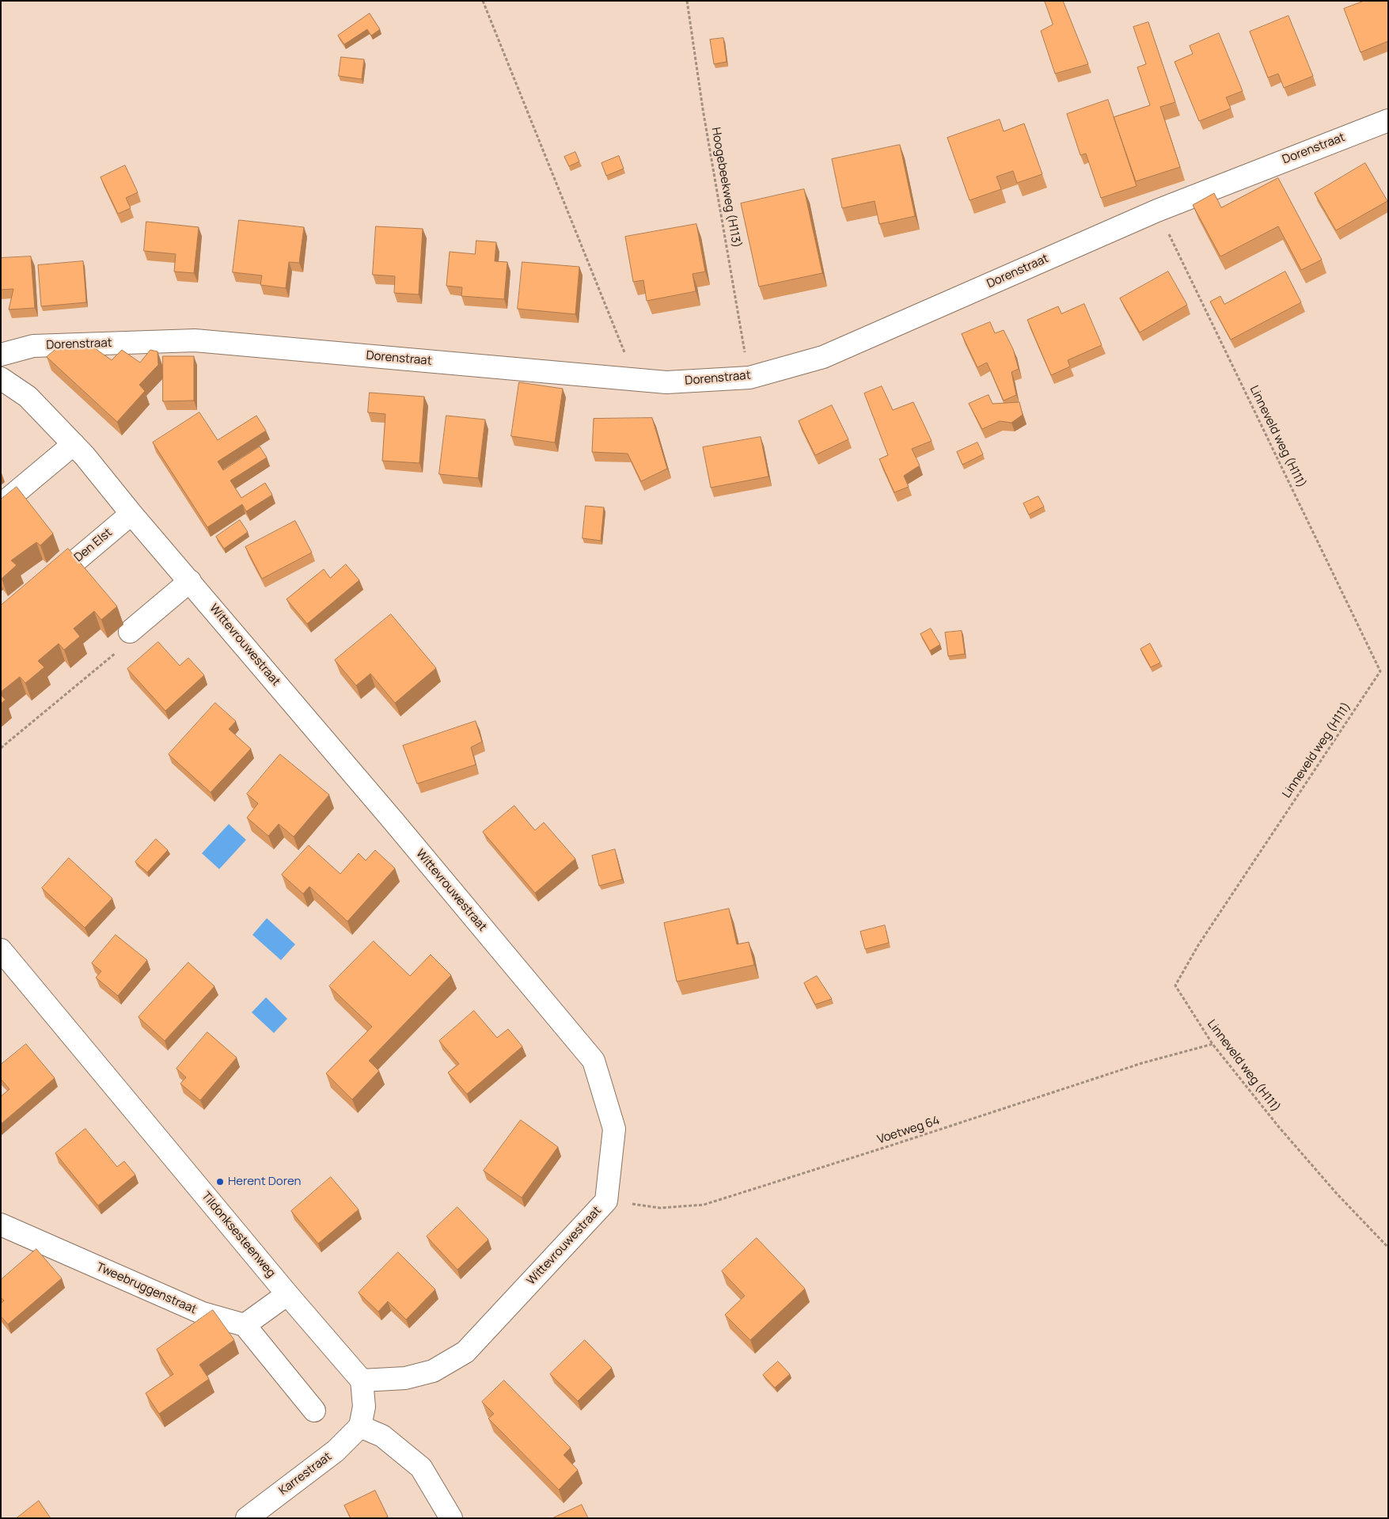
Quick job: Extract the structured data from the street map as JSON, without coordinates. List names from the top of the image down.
{
  "streets": {
    "street": [
      "Dorenstraat",
      "Den Elst",
      "Wittevrouwestraat",
      "Tildonksesteenweg",
      "Tweebruggenstraat",
      "Karrestraat"
    ],
    "path": ["Hoogebeekweg (H113)", "Linneveld weg (H111)", "Voetweg 64"]
  },
  "crossings": [
    ["Dorenstraat", "Hoogebeekweg (H113)"],
    ["Dorenstraat", "Linneveld weg (H111)"],
    ["Linneveld weg (H111)", "Voetweg 64"],
    ["Den Elst", "Wittevrouwestraat"],
    ["Wittevrouwestraat", "Voetweg 64"],
    ["Wittevrouwestraat", "Tildonksesteenweg"]
  ],
  "places": ["Herent Doren"]
}
